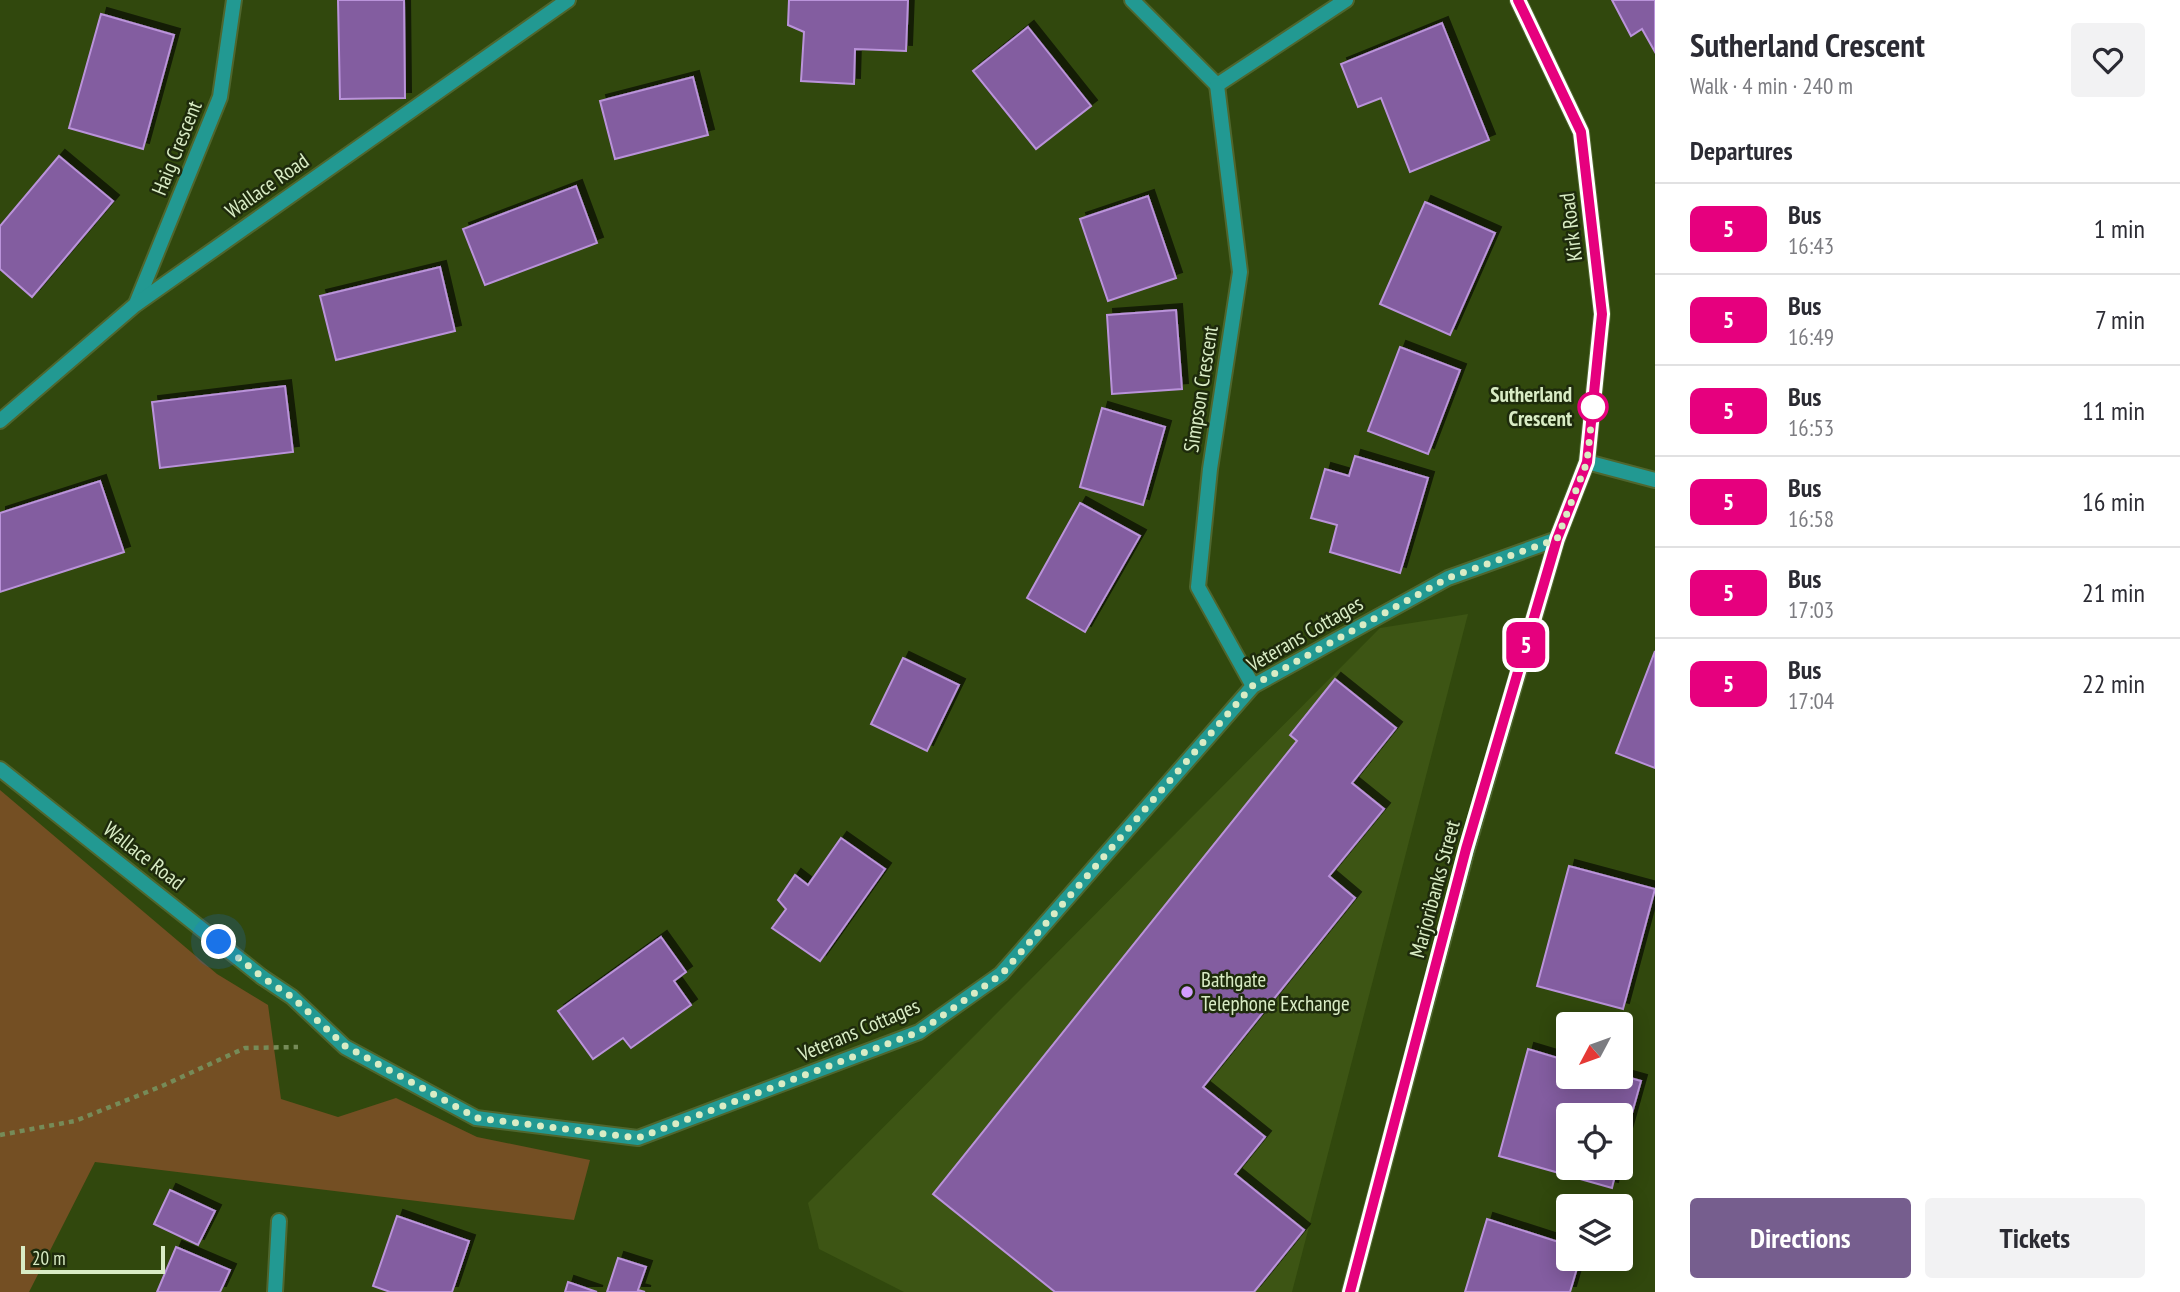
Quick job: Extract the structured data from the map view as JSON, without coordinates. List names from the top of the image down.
{
  "streets": {
    "main road": ["Kirk Road", "Marjoribanks Street"],
    "street": [
      "Haig Crescent",
      "Wallace Road",
      "Simpson Crescent",
      "Veterans Cottages"
    ]
  },
  "crossings": [
    ["Haig Crescent", "Wallace Road"],
    ["Wallace Road", "Veterans Cottages"],
    ["Kirk Road", "Marjoribanks Street"],
    ["Simpson Crescent", "Veterans Cottages"],
    ["Veterans Cottages", "Marjoribanks Street"]
  ],
  "places": ["Sutherland Crescent", "Bathgate Telephone Exchange"],
  "lines": ["bus line 5"],
  "scale_bar": "20 m",
  "north": "bottom left",
  "page": {
    "on_map": "5",
    "heading": [
      ["Sutherland Crescent", "Walk · 4 min · 240 m"],
      "Departures"
    ],
    "list": [
      {
        "mark": "5",
        "name": "Bus",
        "note": "16:43",
        "value": "1 min"
      },
      {
        "mark": "5",
        "name": "Bus",
        "note": "16:49",
        "value": "7 min"
      },
      {
        "mark": "5",
        "name": "Bus",
        "note": "16:53",
        "value": "11 min"
      },
      {
        "mark": "5",
        "name": "Bus",
        "note": "16:58",
        "value": "16 min"
      },
      {
        "mark": "5",
        "name": "Bus",
        "note": "17:03",
        "value": "21 min"
      },
      {
        "mark": "5",
        "name": "Bus",
        "note": "17:04",
        "value": "22 min"
      }
    ],
    "buttons": ["Directions", "Tickets"],
    "scale": "20 m"
  }
}
